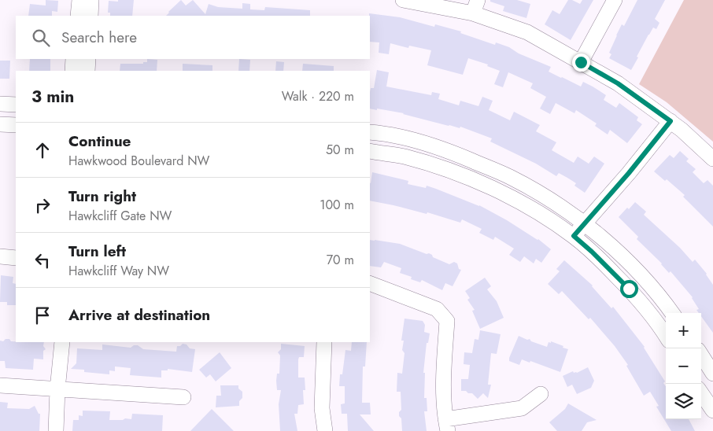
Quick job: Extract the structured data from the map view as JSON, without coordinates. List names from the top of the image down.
{
  "page": {
    "search": "Search here",
    "heading": ["3 min", "Walk · 220 m"],
    "list": [
      ["Continue", "Hawkwood Boulevard NW", "50 m"],
      ["Turn right", "Hawkcliff Gate NW", "100 m"],
      ["Turn left", "Hawkcliff Way NW", "70 m"],
      "Arrive at destination"
    ],
    "map_buttons": ["+", "−"]
  }
}
